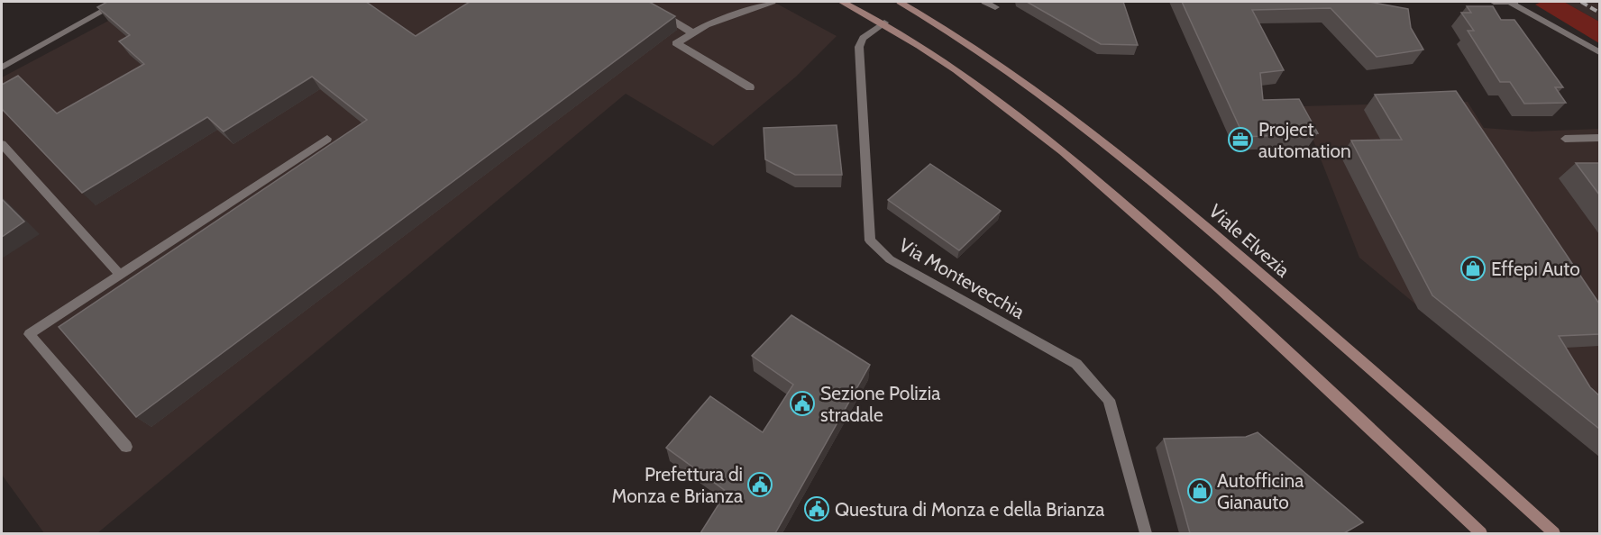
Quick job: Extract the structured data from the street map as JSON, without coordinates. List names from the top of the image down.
{
  "streets": {
    "main road": ["Viale Elvezia"],
    "street": ["Via Montevecchia"]
  },
  "places": {
    "office": ["Project automation"],
    "shop": ["Effepi Auto", "Autofficina Gianauto"],
    "public building": ["Sezione Polizia stradale", "Prefettura di Monza e Brianza", "Questura di Monza e della Brianza"]
  }
}
